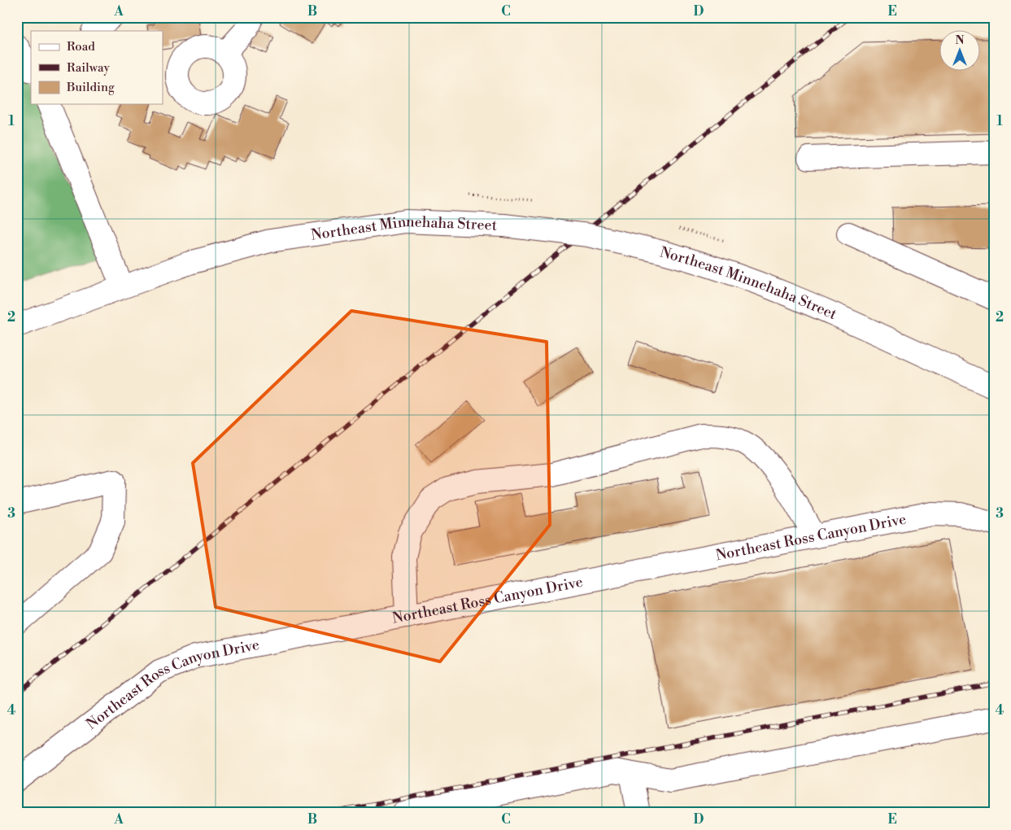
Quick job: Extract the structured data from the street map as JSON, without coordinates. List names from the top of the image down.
{
  "streets": {
    "main road": ["Northeast Minnehaha Street", "Northeast Ross Canyon Drive"]
  },
  "legend": ["Road", "Railway", "Building"],
  "north": "top",
  "grid": {
    "columns": [
      "A",
      "B",
      "C",
      "D",
      "E"
    ],
    "rows": [
      "1",
      "2",
      "3",
      "4"
    ]
  }
}
